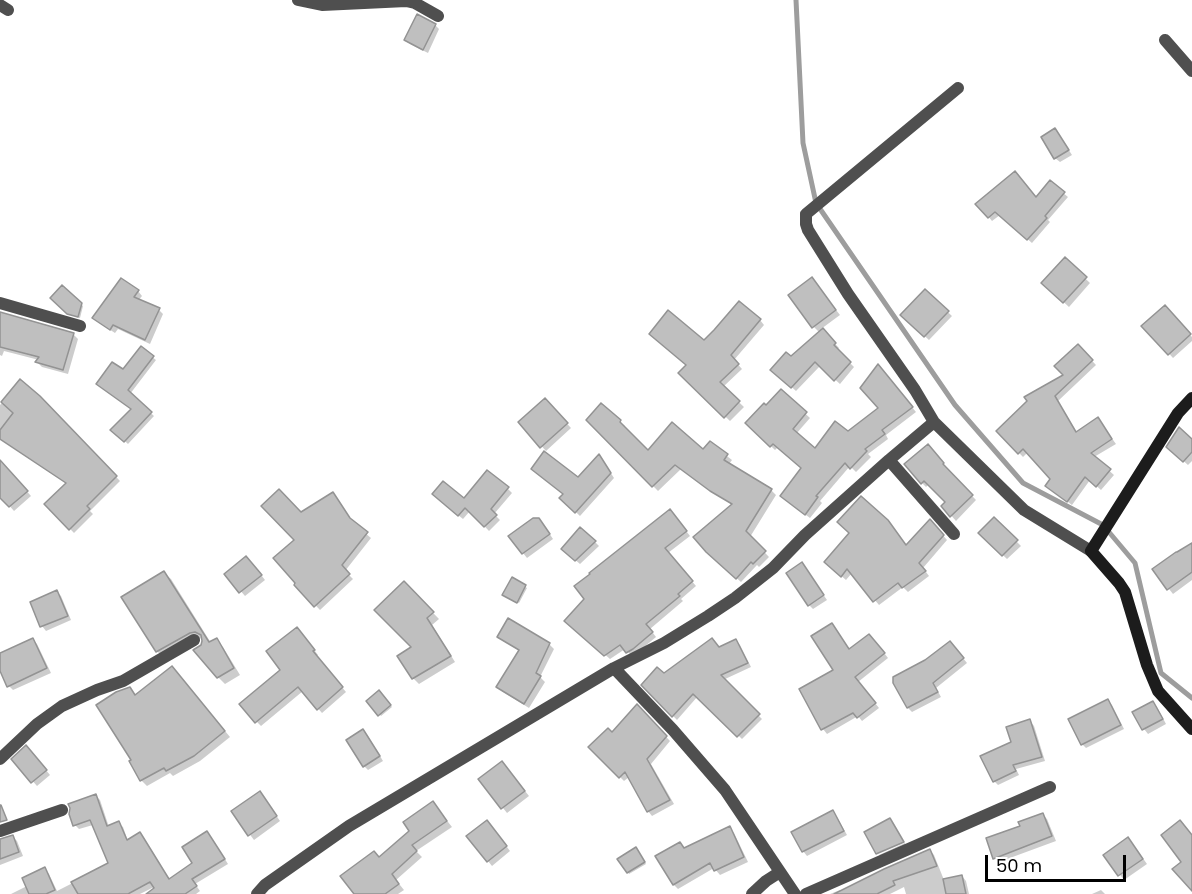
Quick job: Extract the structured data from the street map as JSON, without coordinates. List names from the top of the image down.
{
  "scale_bar": "50 m"
}
